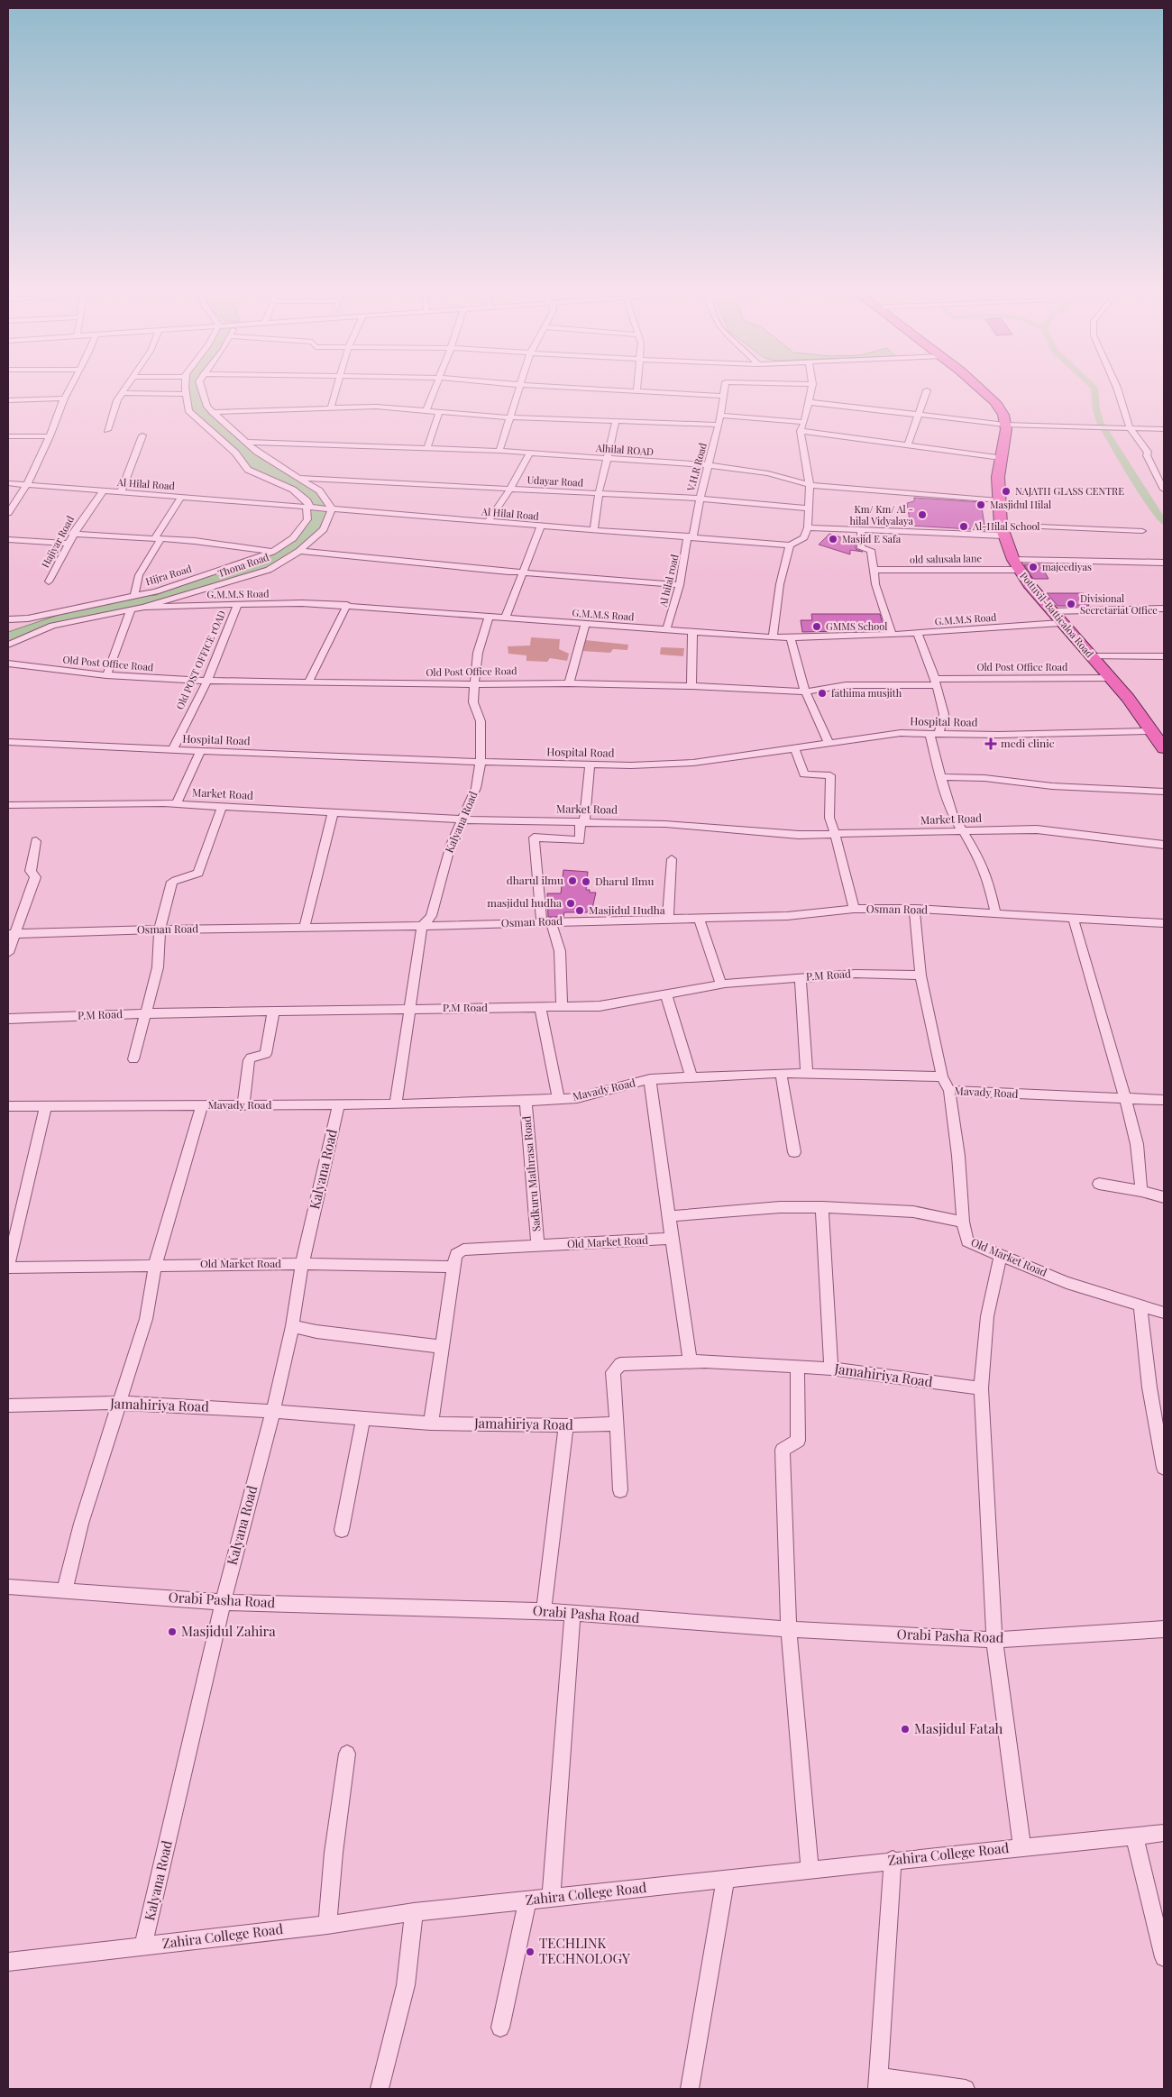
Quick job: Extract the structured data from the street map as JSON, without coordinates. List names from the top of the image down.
{
  "streets": {
    "highway": ["Pottuvil-Batticaloa Road"],
    "street": [
      "Alhilal ROAD",
      "V.H.R Road",
      "Udayar Road",
      "Al Hilal Road",
      "Hajiyar Road",
      "old salusala lane",
      "Thona Road",
      "Hijra Road",
      "Al hilal road",
      "G.M.M.S Road",
      "Old POST OFFICE rOAD",
      "Old Post Office Road",
      "Hospital Road",
      "Market Road",
      "Kalyana Road",
      "Osman Road",
      "P.M Road",
      "Mavady Road",
      "Sadkuru Mathrasa Road",
      "Old Market Road",
      "Jamahiriya Road",
      "Orabi Pasha Road",
      "Zahira College Road"
    ]
  },
  "crossings": [
    ["Alhilal ROAD", "V.H.R Road"],
    ["Alhilal ROAD", "Pottuvil-Batticaloa Road"],
    ["V.H.R Road", "Udayar Road"],
    ["V.H.R Road", "Al Hilal Road"],
    ["V.H.R Road", "Al hilal road"],
    ["Al Hilal Road", "Hajiyar Road"],
    ["Al Hilal Road", "Thona Road"],
    ["Al Hilal Road", "Hijra Road"],
    ["Al Hilal Road", "Al hilal road"],
    ["old salusala lane", "Pottuvil-Batticaloa Road"],
    ["Thona Road", "G.M.M.S Road"],
    ["Al hilal road", "G.M.M.S Road"],
    ["G.M.M.S Road", "Pottuvil-Batticaloa Road"],
    ["G.M.M.S Road", "Old POST OFFICE rOAD"],
    ["G.M.M.S Road", "Kalyana Road"],
    ["Pottuvil-Batticaloa Road", "Old Post Office Road"],
    ["Pottuvil-Batticaloa Road", "Hospital Road"],
    ["Old POST OFFICE rOAD", "Old Post Office Road"],
    ["Old POST OFFICE rOAD", "Hospital Road"],
    ["Old Post Office Road", "Kalyana Road"],
    ["Hospital Road", "Kalyana Road"],
    ["Market Road", "Kalyana Road"],
    ["Market Road", "Osman Road"],
    ["Kalyana Road", "Osman Road"],
    ["Kalyana Road", "P.M Road"],
    ["Kalyana Road", "Mavady Road"],
    ["Kalyana Road", "Old Market Road"],
    ["Kalyana Road", "Jamahiriya Road"],
    ["Kalyana Road", "Orabi Pasha Road"],
    ["Kalyana Road", "Zahira College Road"],
    ["Mavady Road", "Sadkuru Mathrasa Road"],
    ["Sadkuru Mathrasa Road", "Old Market Road"]
  ],
  "places": {
    "other": [
      "NAJATH GLASS CENTRE",
      "Masjidul Hilal",
      "Km/ Km/ Al - hilal Vidyalaya",
      "Al-Hilal School",
      "Masjid E Safa",
      "majeediyas",
      "Divisional Secretariat Office",
      "GMMS School",
      "fathima musjith",
      "dharul ilmu",
      "Dharul Ilmu",
      "masjidul hudha",
      "Masjidul Hudha",
      "Masjidul Zahira",
      "Masjidul Fatah",
      "TECHLINK TECHNOLOGY"
    ],
    "health": ["medi clinic"]
  }
}
